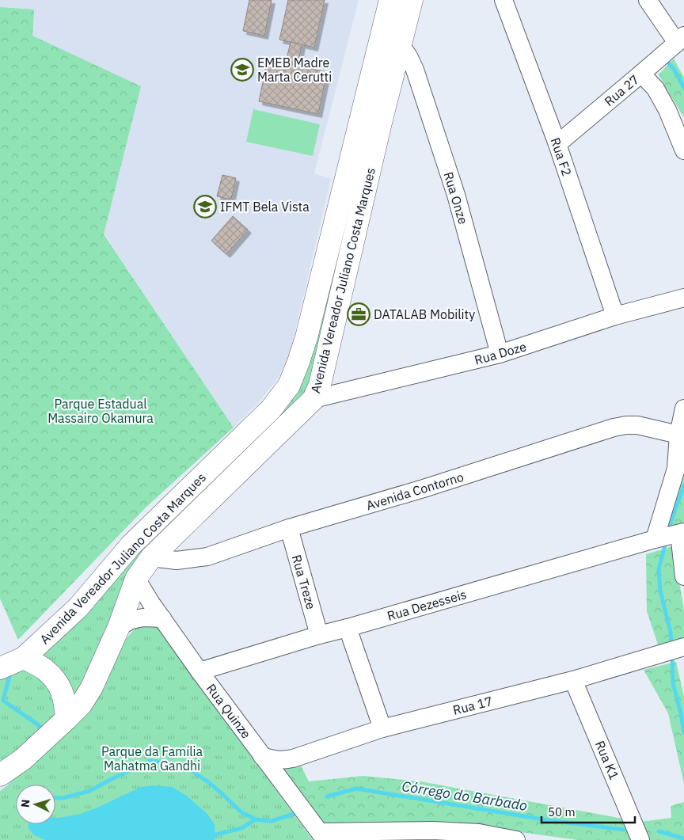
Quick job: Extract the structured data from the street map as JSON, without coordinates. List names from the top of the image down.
{
  "streets": {
    "main road": ["Avenida Vereador Juliano Costa Marques"],
    "street": [
      "Rua 27",
      "Rua F2",
      "Rua Onze",
      "Rua Doze",
      "Avenida Contorno",
      "Rua Treze",
      "Rua Dezesseis",
      "Rua 17",
      "Rua Quinze",
      "Rua K1"
    ]
  },
  "crossings": [
    ["Rua 27", "Rua F2"],
    ["Rua F2", "Rua Doze"],
    ["Rua Onze", "Avenida Vereador Juliano Costa Marques"],
    ["Rua Onze", "Rua Doze"],
    ["Avenida Vereador Juliano Costa Marques", "Rua Doze"],
    ["Avenida Vereador Juliano Costa Marques", "Avenida Contorno"],
    ["Avenida Vereador Juliano Costa Marques", "Rua Quinze"],
    ["Avenida Contorno", "Rua Treze"],
    ["Rua Treze", "Rua Dezesseis"],
    ["Rua Dezesseis", "Rua Quinze"],
    ["Rua 17", "Rua Quinze"],
    ["Rua 17", "Rua K1"]
  ],
  "water": ["Córrego do Barbado"],
  "parks": ["Parque Estadual Massairo Okamura", "Parque da Família Mahatma Gandhi"],
  "places": {
    "school or university": ["EMEB Madre Marta Cerutti", "IFMT Bela Vista"],
    "office": ["DATALAB Mobility"]
  },
  "scale_bar": "50 m",
  "north": "left"
}
